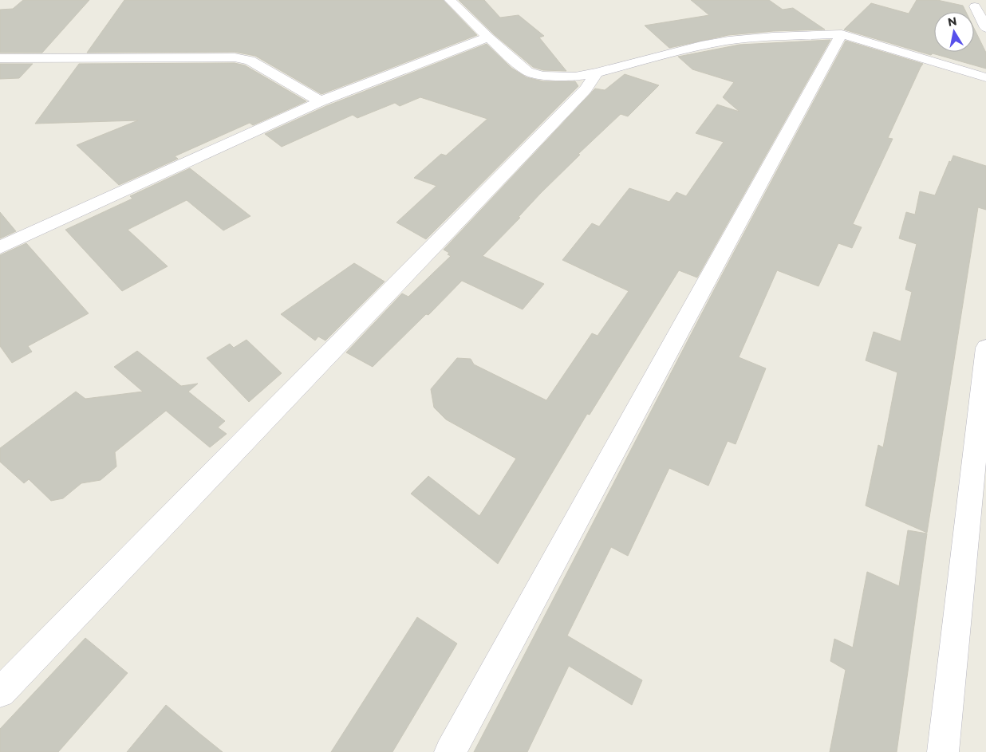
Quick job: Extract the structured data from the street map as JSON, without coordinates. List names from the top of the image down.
{
  "north": "top"
}
